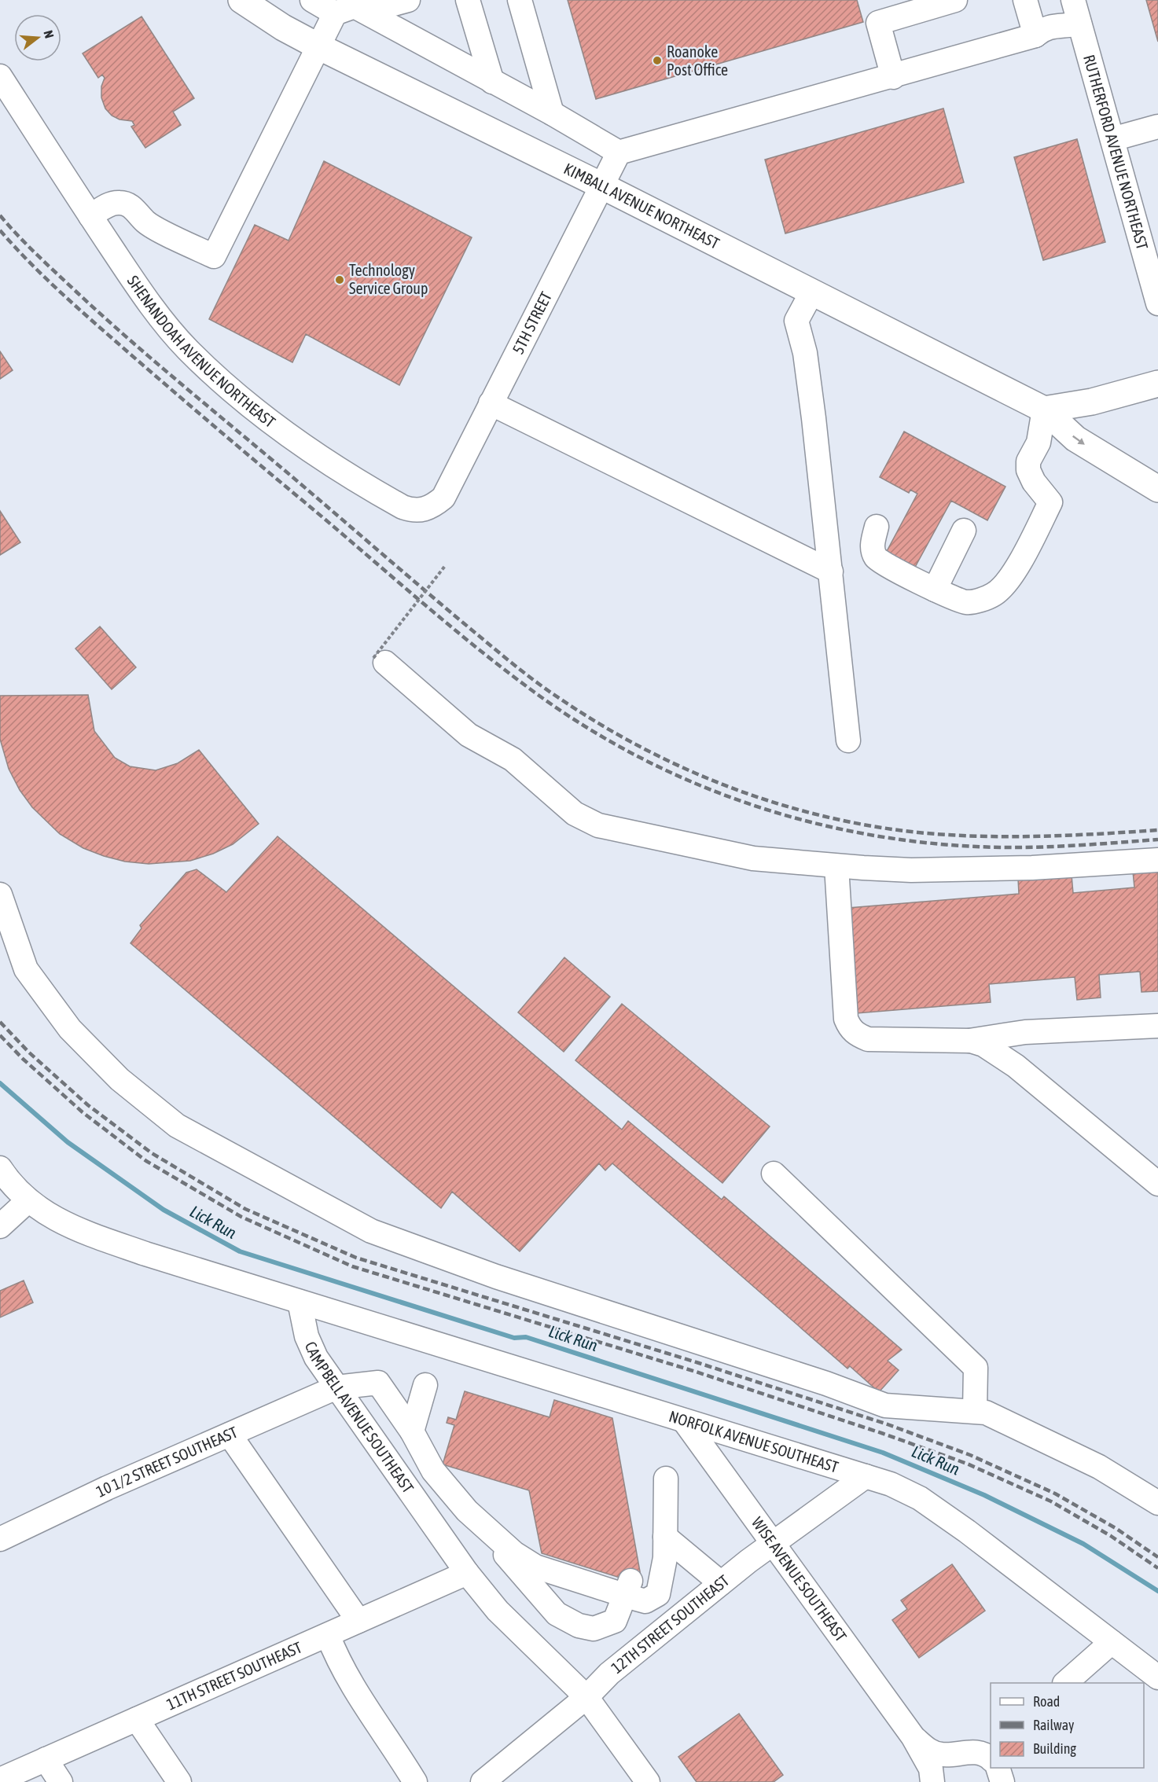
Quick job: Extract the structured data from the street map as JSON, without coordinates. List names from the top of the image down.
{
  "streets": {
    "main road": ["KIMBALL AVENUE NORTHEAST"],
    "street": [
      "RUTHERFORD AVENUE NORTHEAST",
      "5TH STREET",
      "SHENANDOAH AVENUE NORTHEAST",
      "CAMPBELL AVENUE SOUTHEAST",
      "NORFOLK AVENUE SOUTHEAST",
      "10 1/2 STREET SOUTHEAST",
      "WISE AVENUE SOUTHEAST",
      "12TH STREET SOUTHEAST",
      "11TH STREET SOUTHEAST"
    ]
  },
  "crossings": [
    ["KIMBALL AVENUE NORTHEAST", "5TH STREET"],
    ["5TH STREET", "SHENANDOAH AVENUE NORTHEAST"],
    ["CAMPBELL AVENUE SOUTHEAST", "NORFOLK AVENUE SOUTHEAST"],
    ["CAMPBELL AVENUE SOUTHEAST", "10 1/2 STREET SOUTHEAST"],
    ["CAMPBELL AVENUE SOUTHEAST", "12TH STREET SOUTHEAST"],
    ["CAMPBELL AVENUE SOUTHEAST", "11TH STREET SOUTHEAST"],
    ["NORFOLK AVENUE SOUTHEAST", "WISE AVENUE SOUTHEAST"],
    ["NORFOLK AVENUE SOUTHEAST", "12TH STREET SOUTHEAST"],
    ["WISE AVENUE SOUTHEAST", "12TH STREET SOUTHEAST"]
  ],
  "water": ["Lick Run"],
  "places": ["Roanoke Post Office", "Technology Service Group"],
  "legend": ["Road", "Railway", "Building"],
  "north": "right"
}
